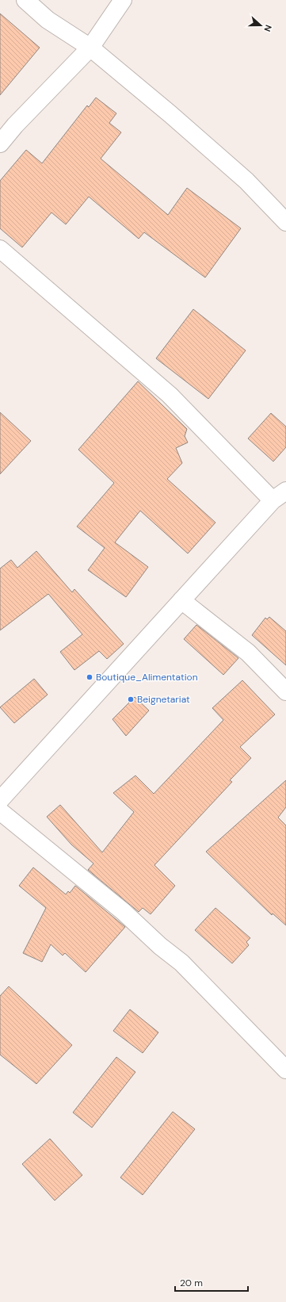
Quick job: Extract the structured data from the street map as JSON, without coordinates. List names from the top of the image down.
{
  "places": ["Boutique_Alimentation", "Beignetariat"],
  "scale_bar": "20 m",
  "north": "right"
}
